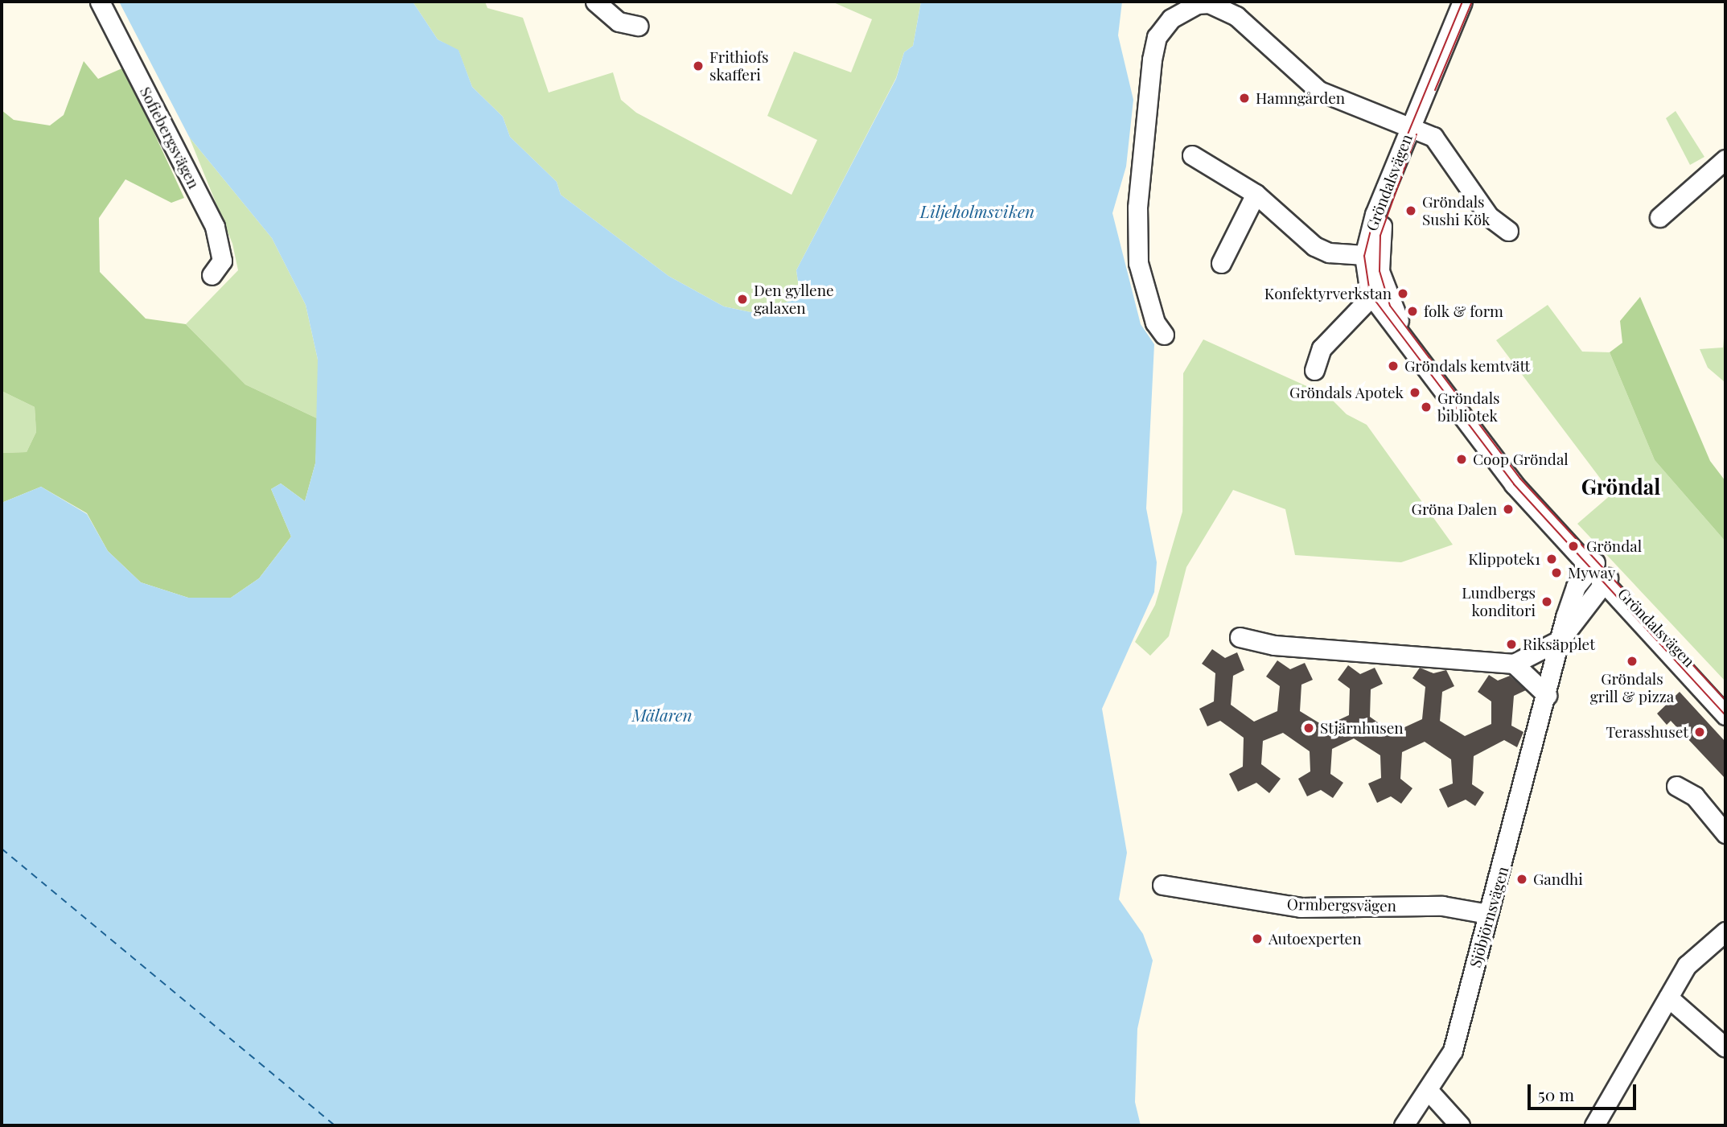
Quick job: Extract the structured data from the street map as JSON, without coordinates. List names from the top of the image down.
{
  "streets": {
    "street": [
      "Sofiebergsvägen",
      "Gröndalsvägen",
      "Ormbergsvägen",
      "Sjöbjörnsvägen"
    ]
  },
  "crossings": [
    ["Gröndalsvägen", "Sjöbjörnsvägen"],
    ["Ormbergsvägen", "Sjöbjörnsvägen"]
  ],
  "districts": ["Gröndal"],
  "water": ["Liljeholmsviken", "Mälaren"],
  "places": [
    "Frithiofs skafferi",
    "Hamngården",
    "Gröndals Sushi Kök",
    "Konfektyrverkstan",
    "Den gyllene galaxen",
    "folk & form",
    "Gröndals kemtvätt",
    "Gröndals Apotek",
    "Gröndals bibliotek",
    "Coop Gröndal",
    "Gröna Dalen",
    "Gröndal",
    "Klippotek1",
    "Myway",
    "Lundbergs konditori",
    "Riksäpplet",
    "Gröndals grill & pizza",
    "Stjärnhusen",
    "Terasshuset",
    "Gandhi",
    "Autoexperten"
  ],
  "scale_bar": "50 m"
}
